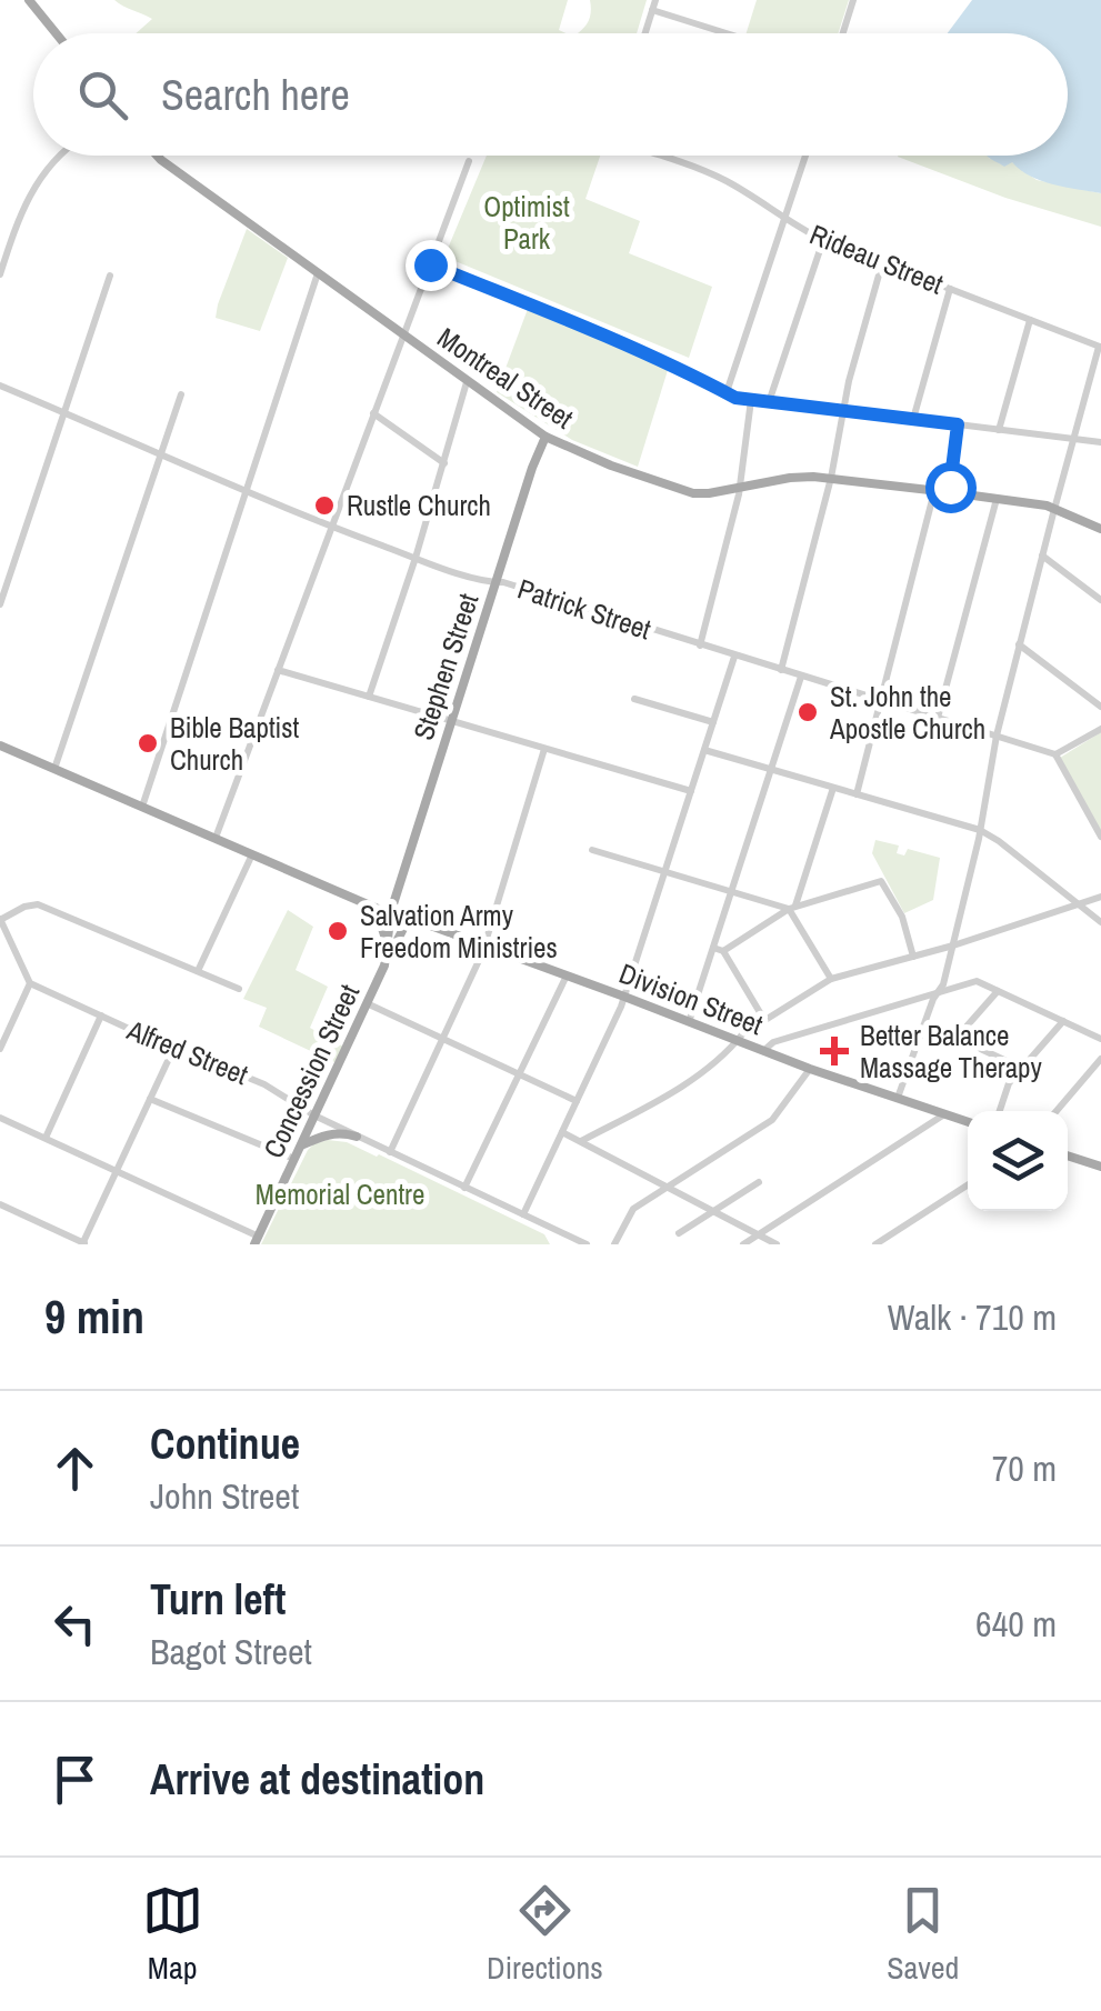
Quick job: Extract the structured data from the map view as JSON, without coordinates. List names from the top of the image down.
{
  "streets": {
    "main road": [
      "Montreal Street",
      "Stephen Street",
      "Division Street",
      "Concession Street"
    ],
    "street": ["Rideau Street", "Patrick Street", "Alfred Street"]
  },
  "crossings": [
    ["Montreal Street", "Stephen Street"],
    ["Patrick Street", "Stephen Street"],
    ["Stephen Street", "Division Street"],
    ["Stephen Street", "Concession Street"],
    ["Division Street", "Concession Street"],
    ["Alfred Street", "Concession Street"]
  ],
  "parks": ["Optimist Park", "Memorial Centre"],
  "places": {
    "other": [
      "Rustle Church",
      "St. John the Apostle Church",
      "Bible Baptist Church",
      "Salvation Army Freedom Ministries"
    ],
    "health": ["Better Balance Massage Therapy"]
  },
  "page": {
    "search": "Search here",
    "heading": ["9 min", "Walk · 710 m"],
    "list": [
      ["Continue", "John Street", "70 m"],
      ["Turn left", "Bagot Street", "640 m"],
      "Arrive at destination"
    ],
    "nav": ["Map", "Directions", "Saved"]
  }
}
